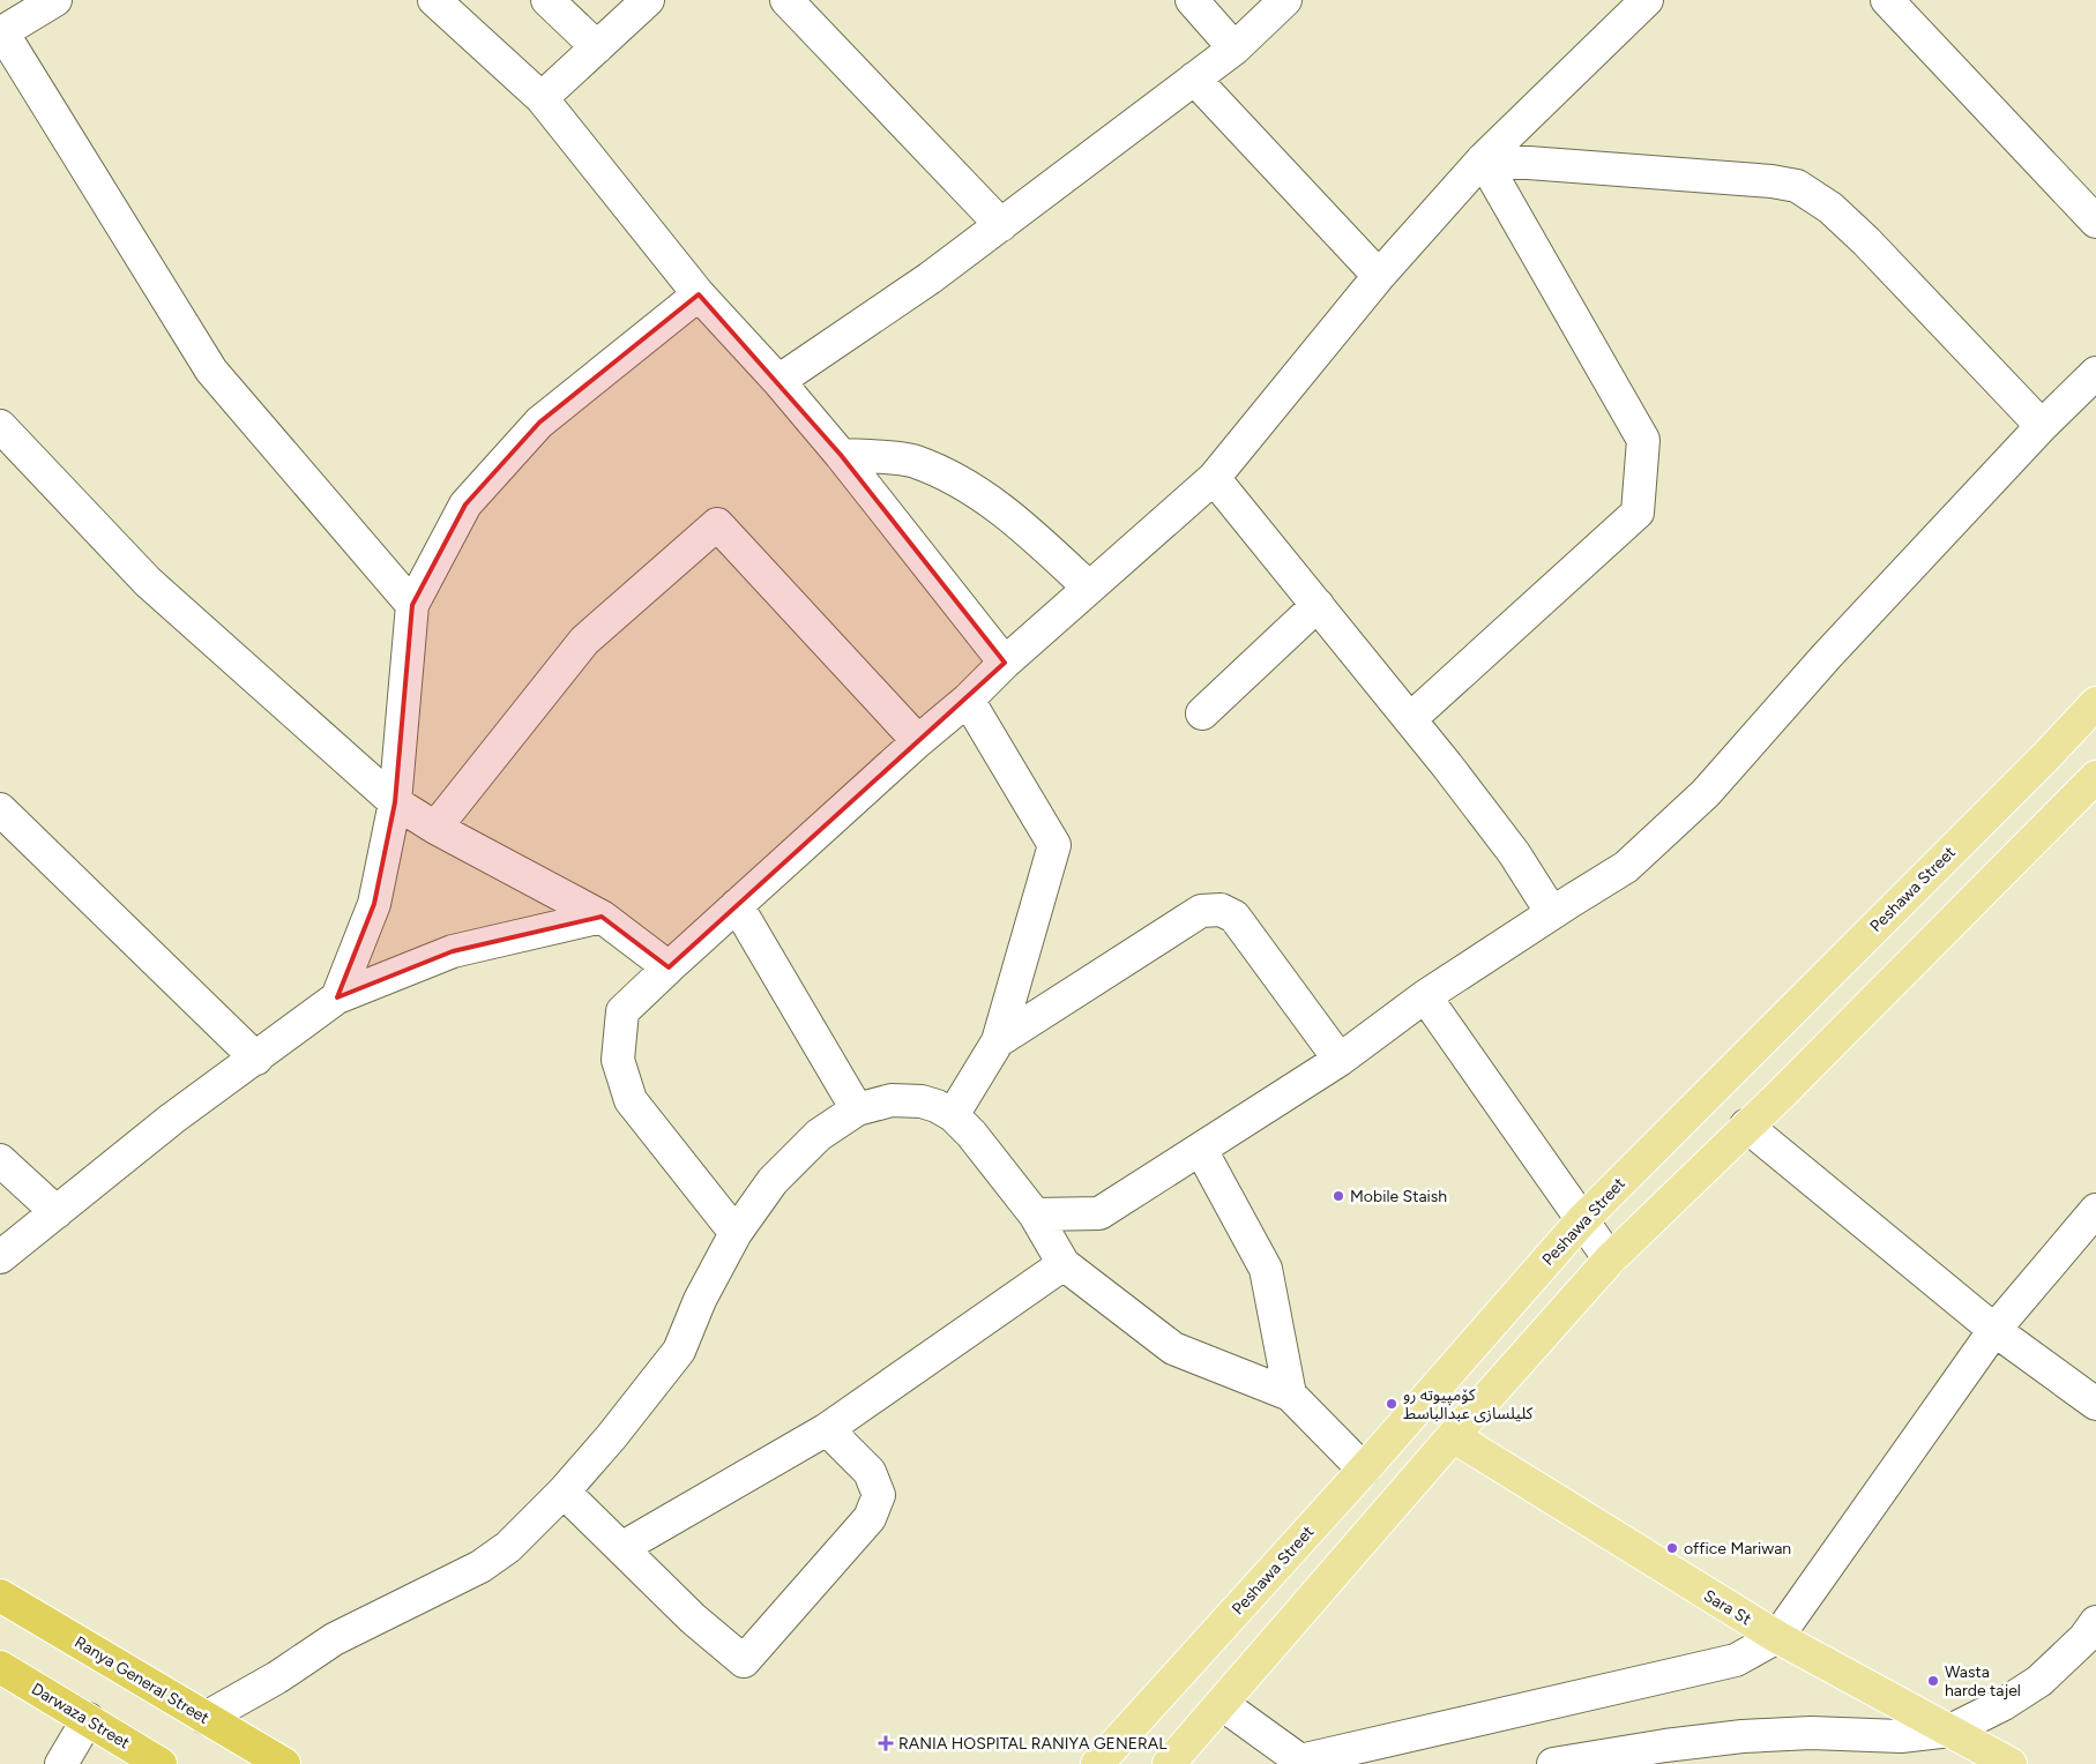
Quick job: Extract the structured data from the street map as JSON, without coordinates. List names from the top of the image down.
{
  "streets": {
    "highway": ["Ranya General Street", "Darwaza Street"],
    "main road": ["Peshawa Street", "Sara St"]
  },
  "places": {
    "other": [
      "Mobile Staish",
      "کۆمپیوته رو کلیلسازی عبدالباسط",
      "office Mariwan",
      "Wasta harde tajel"
    ],
    "health": ["RANIA HOSPITAL RANIYA GENERAL"]
  }
}
